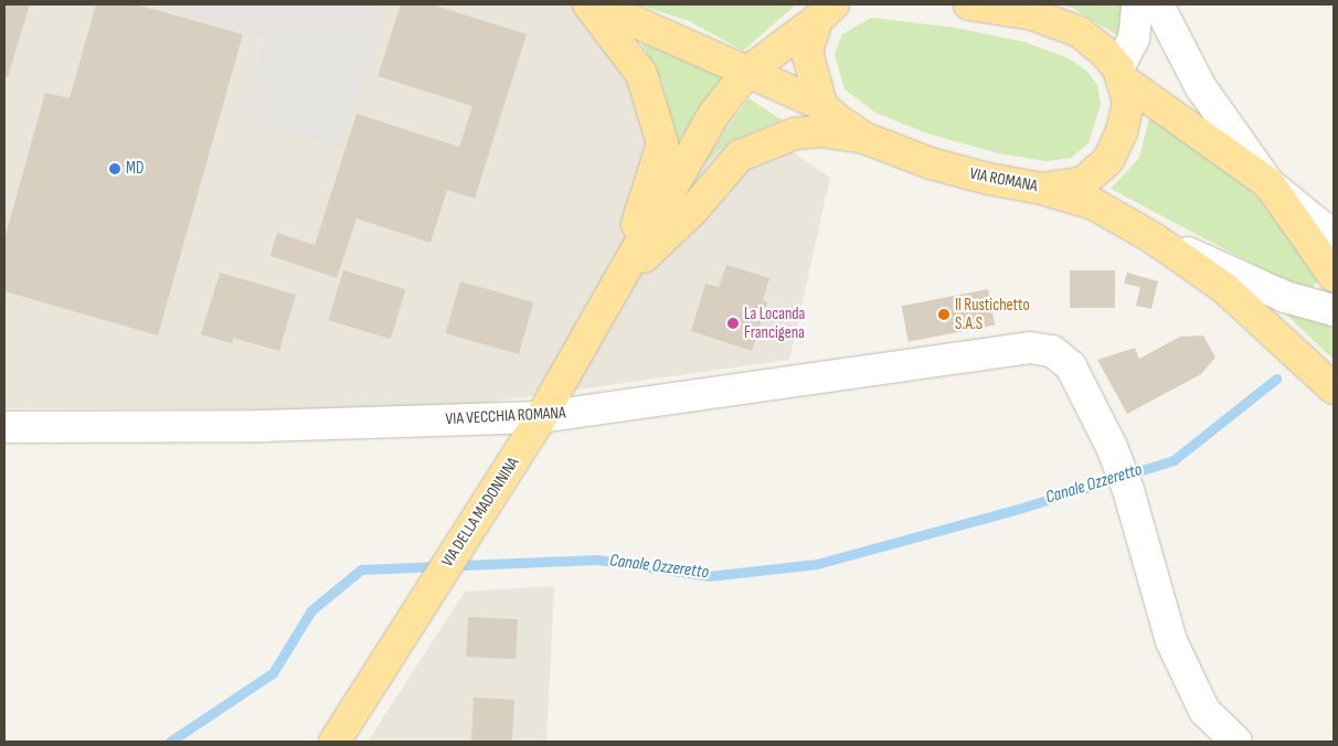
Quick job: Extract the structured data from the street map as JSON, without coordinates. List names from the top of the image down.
{
  "streets": {
    "main road": ["VIA ROMANA", "VIA DELLA MADONNINA"],
    "street": ["VIA VECCHIA ROMANA"]
  },
  "crossings": [
    ["VIA VECCHIA ROMANA", "VIA DELLA MADONNINA"]
  ],
  "water": ["Canale Ozzeretto"],
  "places": ["MD", "Il Rustichetto S.A.S", "La Locanda Francigena"]
}
